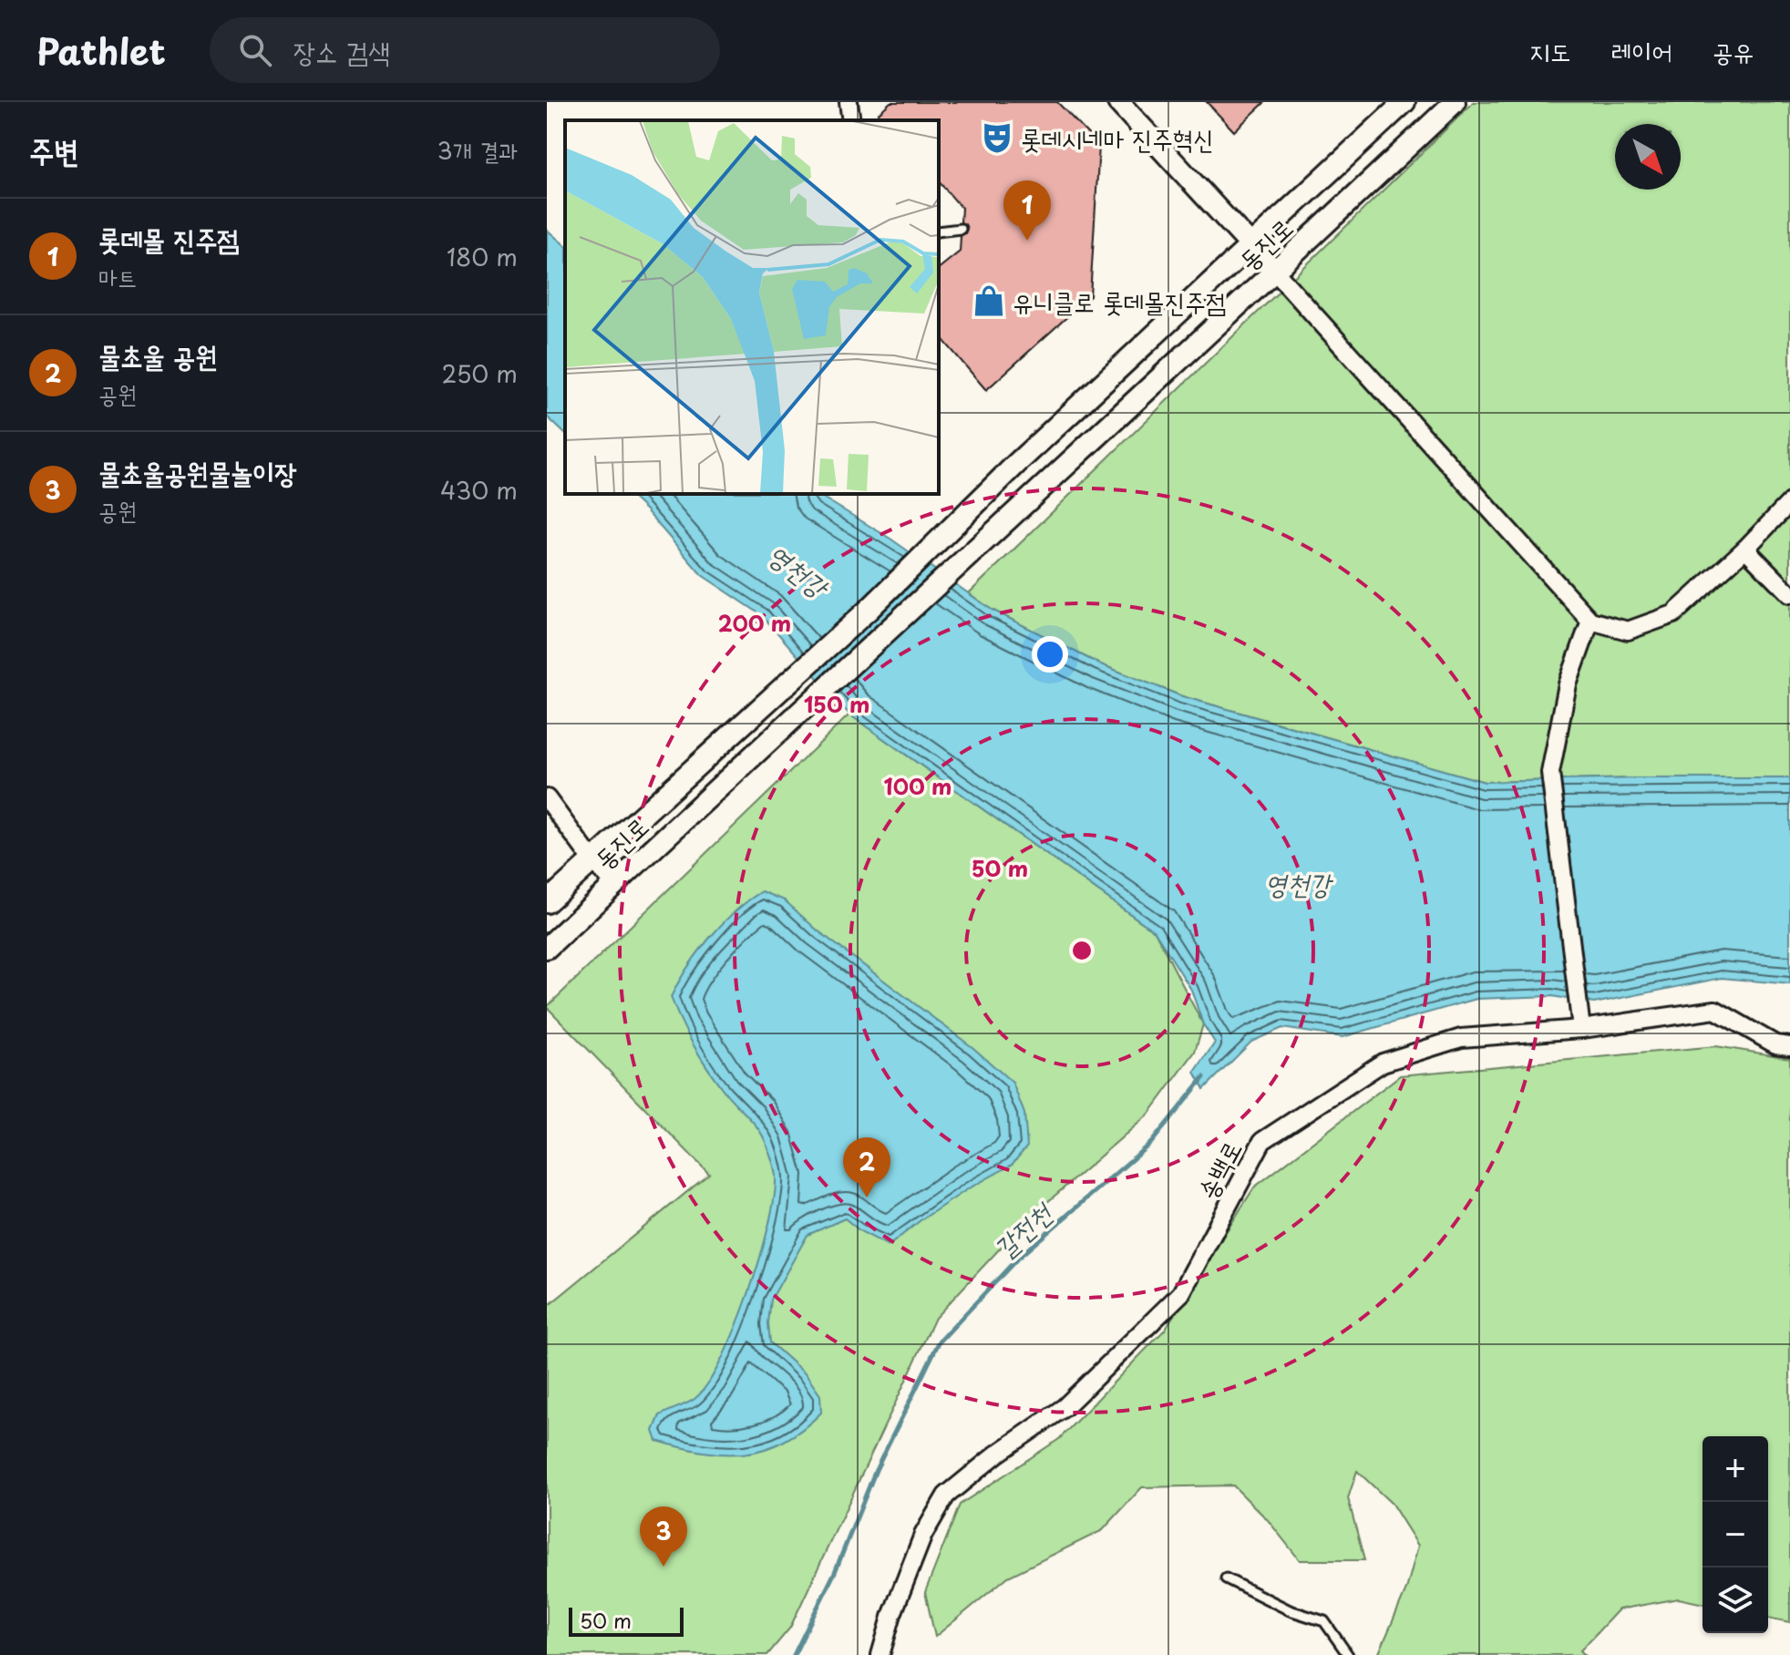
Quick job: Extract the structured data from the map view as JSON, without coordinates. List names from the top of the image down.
{
  "streets": {
    "street": ["동진로", "송백로"]
  },
  "water": ["영천강", "갈전천"],
  "places": {
    "theatre": ["롯데시네마 진주혁신"],
    "shop": ["유니클로 롯데몰진주점"]
  },
  "scale_bar": "50 m",
  "north": "bottom right",
  "page": {
    "header": "Pathlet",
    "search": "장소 검색",
    "nav": ["지도", "레이어", "공유"],
    "heading": ["주변", "3개 결과"],
    "pins": ["1", "2", "3"],
    "list": [
      {
        "mark": "1",
        "name": "롯데몰 진주점",
        "note": "마트",
        "value": "180 m"
      },
      {
        "mark": "2",
        "name": "물초울 공원",
        "note": "공원",
        "value": "250 m"
      },
      {
        "mark": "3",
        "name": "물초울공원물놀이장",
        "note": "공원",
        "value": "430 m"
      }
    ],
    "map_buttons": ["+", "−"],
    "scale": "50 m"
  },
  "rings": [
    "200 m",
    "150 m",
    "100 m",
    "50 m"
  ]
}
